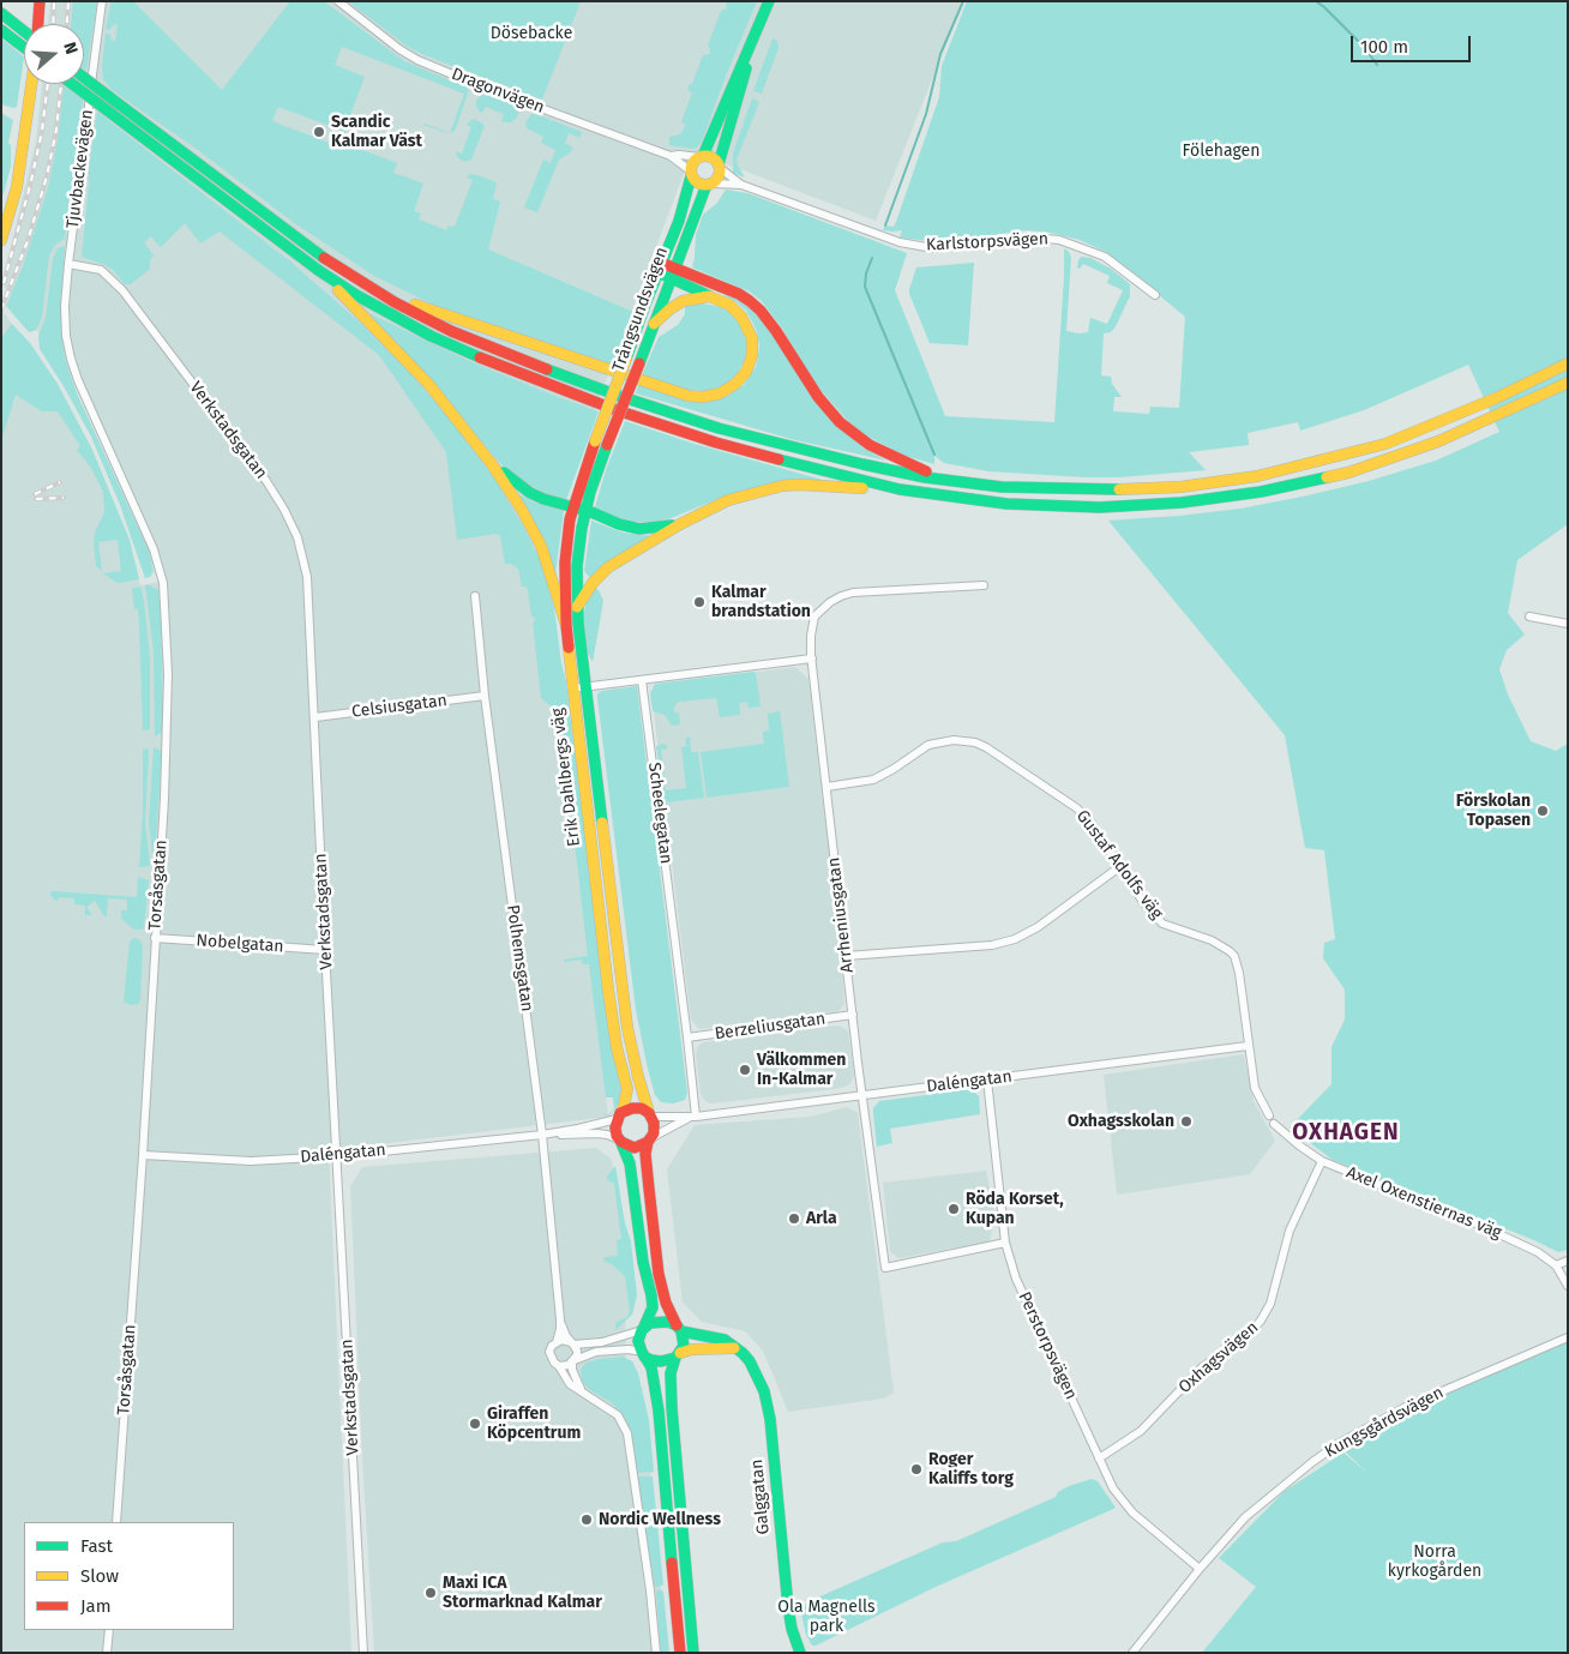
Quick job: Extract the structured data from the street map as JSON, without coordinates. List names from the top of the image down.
{
  "streets": {
    "main road": ["Trångsundsvägen", "Erik Dahlbergs väg", "Galggatan"],
    "street": [
      "Dragonvägen",
      "Tjuvbackevägen",
      "Karlstorpsvägen",
      "Verkstadsgatan",
      "Celsiusgatan",
      "Scheelegatan",
      "Gustaf Adolfs väg",
      "Torsåsgatan",
      "Arrheniusgatan",
      "Nobelgatan",
      "Polhemsgatan",
      "Berzeliusgatan",
      "Daléngatan",
      "Axel Oxenstiernas väg",
      "Perstorpsvägen",
      "Oxhagsvägen",
      "Kungsgårdsvägen"
    ]
  },
  "crossings": [
    ["Dragonvägen", "Karlstorpsvägen"],
    ["Dragonvägen", "Trångsundsvägen"],
    ["Tjuvbackevägen", "Verkstadsgatan"],
    ["Tjuvbackevägen", "Torsåsgatan"],
    ["Karlstorpsvägen", "Trångsundsvägen"],
    ["Trångsundsvägen", "Erik Dahlbergs väg"],
    ["Verkstadsgatan", "Celsiusgatan"],
    ["Verkstadsgatan", "Torsåsgatan"],
    ["Verkstadsgatan", "Nobelgatan"],
    ["Verkstadsgatan", "Daléngatan"],
    ["Celsiusgatan", "Polhemsgatan"],
    ["Erik Dahlbergs väg", "Daléngatan"],
    ["Erik Dahlbergs väg", "Galggatan"],
    ["Scheelegatan", "Berzeliusgatan"],
    ["Scheelegatan", "Daléngatan"],
    ["Gustaf Adolfs väg", "Arrheniusgatan"],
    ["Gustaf Adolfs väg", "Daléngatan"],
    ["Torsåsgatan", "Nobelgatan"],
    ["Torsåsgatan", "Daléngatan"],
    ["Arrheniusgatan", "Berzeliusgatan"],
    ["Arrheniusgatan", "Daléngatan"],
    ["Arrheniusgatan", "Perstorpsvägen"],
    ["Polhemsgatan", "Daléngatan"],
    ["Daléngatan", "Perstorpsvägen"],
    ["Axel Oxenstiernas väg", "Oxhagsvägen"],
    ["Perstorpsvägen", "Oxhagsvägen"],
    ["Perstorpsvägen", "Kungsgårdsvägen"]
  ],
  "districts": ["OXHAGEN"],
  "parks": [
    "Dösebacke",
    "Fölehagen",
    "Norra kyrkogården",
    "Ola Magnells park"
  ],
  "places": [
    "Scandic Kalmar Väst",
    "Kalmar brandstation",
    "Förskolan Topasen",
    "Välkommen In-Kalmar",
    "Oxhagsskolan",
    "Röda Korset, Kupan",
    "Arla",
    "Giraffen Köpcentrum",
    "Roger Kaliffs torg",
    "Nordic Wellness",
    "Maxi ICA Stormarknad Kalmar"
  ],
  "legend": ["Fast", "Slow", "Jam"],
  "scale_bar": "100 m",
  "north": "right"
}
